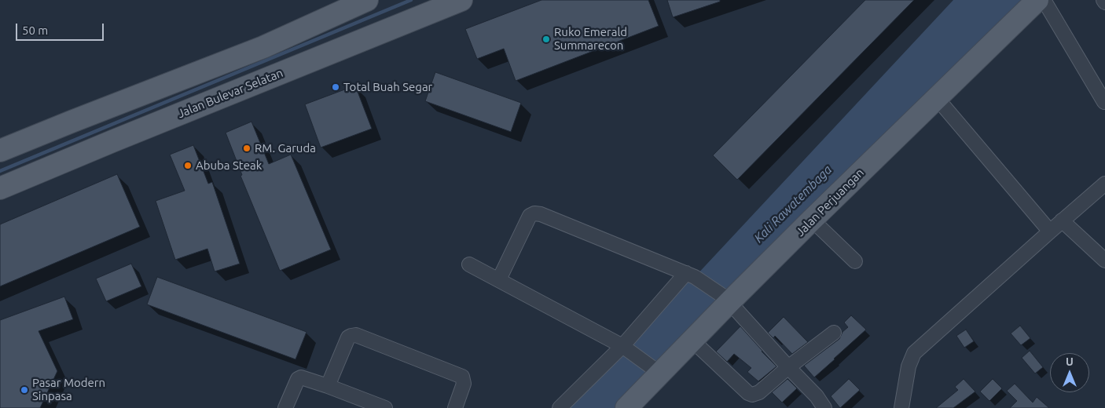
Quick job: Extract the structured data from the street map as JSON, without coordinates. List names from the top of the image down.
{
  "streets": {
    "main road": ["Jalan Bulevar Selatan", "Jalan Perjuangan"]
  },
  "water": ["Kali Rawatembaga"],
  "places": [
    "Ruko Emerald Summarecon",
    "Total Buah Segar",
    "RM. Garuda",
    "Abuba Steak",
    "Pasar Modern Sinpasa"
  ],
  "scale_bar": "50 m",
  "north": "top"
}
